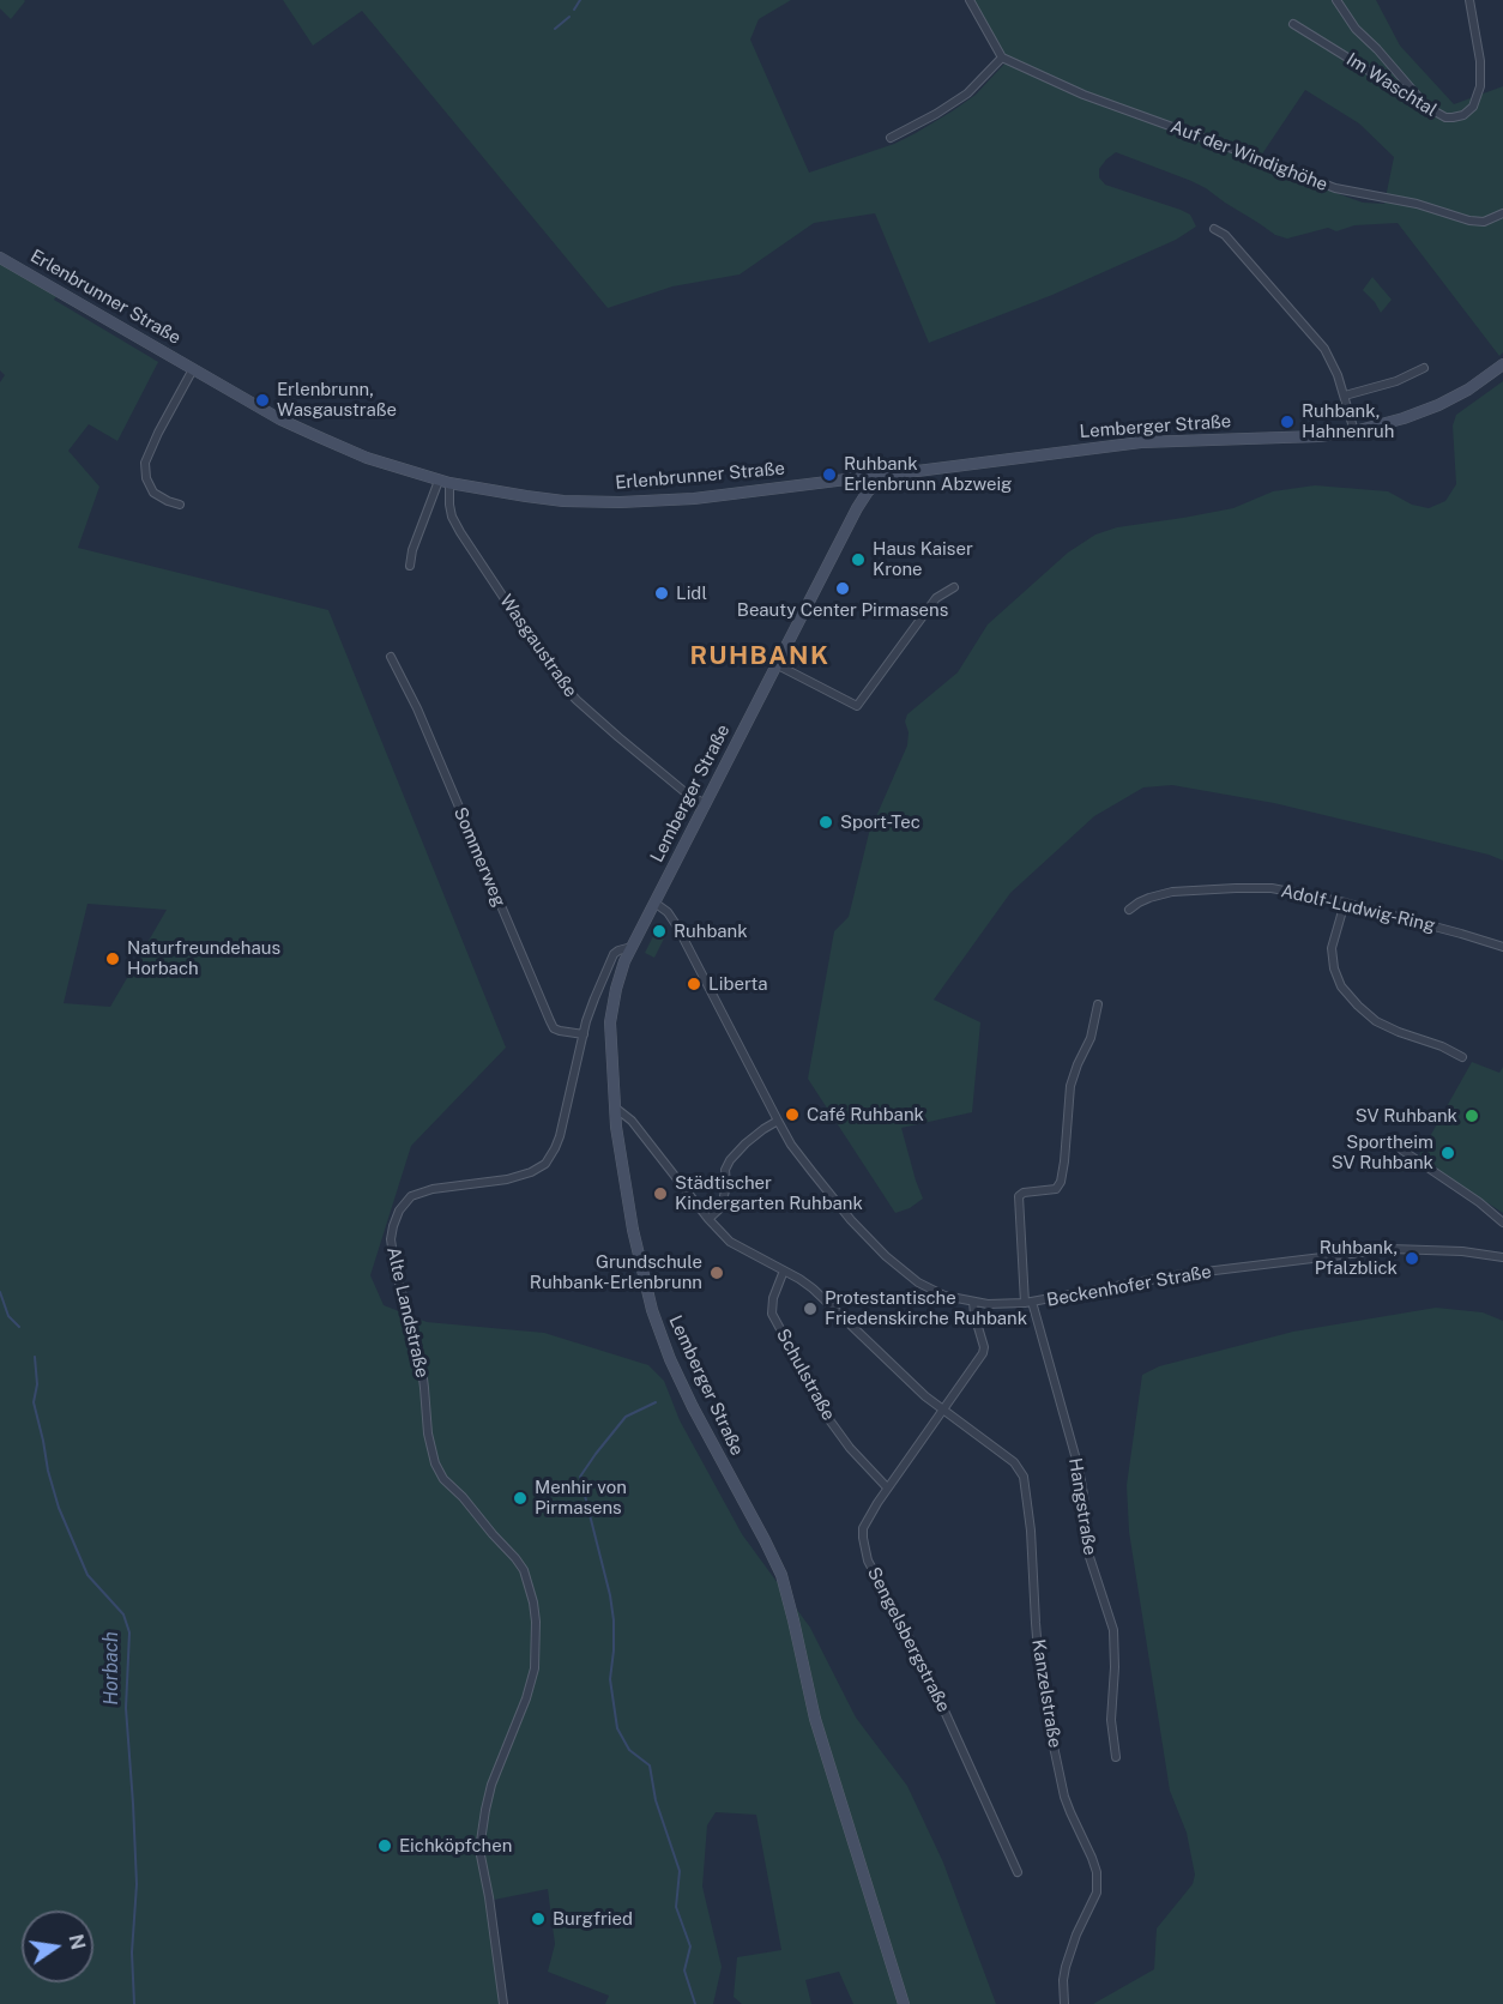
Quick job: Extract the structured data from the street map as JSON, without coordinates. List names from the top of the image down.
{
  "streets": {
    "main road": ["Erlenbrunner Straße", "Lemberger Straße"],
    "street": [
      "Im Waschtal",
      "Auf der Windighöhe",
      "Wasgaustraße",
      "Sommerweg",
      "Adolf-Ludwig-Ring",
      "Beckenhofer Straße",
      "Alte Landstraße",
      "Schulstraße",
      "Hangstraße",
      "Sengelsbergstraße",
      "Kanzelstraße"
    ]
  },
  "crossings": [
    ["Erlenbrunner Straße", "Lemberger Straße"],
    ["Erlenbrunner Straße", "Wasgaustraße"],
    ["Lemberger Straße", "Wasgaustraße"],
    ["Lemberger Straße", "Beckenhofer Straße"],
    ["Lemberger Straße", "Alte Landstraße"],
    ["Sommerweg", "Alte Landstraße"],
    ["Beckenhofer Straße", "Hangstraße"],
    ["Beckenhofer Straße", "Sengelsbergstraße"],
    ["Schulstraße", "Sengelsbergstraße"],
    ["Schulstraße", "Kanzelstraße"],
    ["Sengelsbergstraße", "Kanzelstraße"]
  ],
  "districts": ["RUHBANK"],
  "water": ["Horbach"],
  "places": [
    "Erlenbrunn, Wasgaustraße",
    "Ruhbank, Hahnenruh",
    "Ruhbank Erlenbrunn Abzweig",
    "Haus Kaiser Krone",
    "Beauty Center Pirmasens",
    "Lidl",
    "Sport-Tec",
    "Ruhbank",
    "Naturfreundehaus Horbach",
    "Liberta",
    "Café Ruhbank",
    "SV Ruhbank",
    "Sportheim SV Ruhbank",
    "Städtischer Kindergarten Ruhbank",
    "Ruhbank, Pfalzblick",
    "Grundschule Ruhbank-Erlenbrunn",
    "Protestantische Friedenskirche Ruhbank",
    "Menhir von Pirmasens",
    "Eichköpfchen",
    "Burgfried"
  ],
  "north": "right"
}
